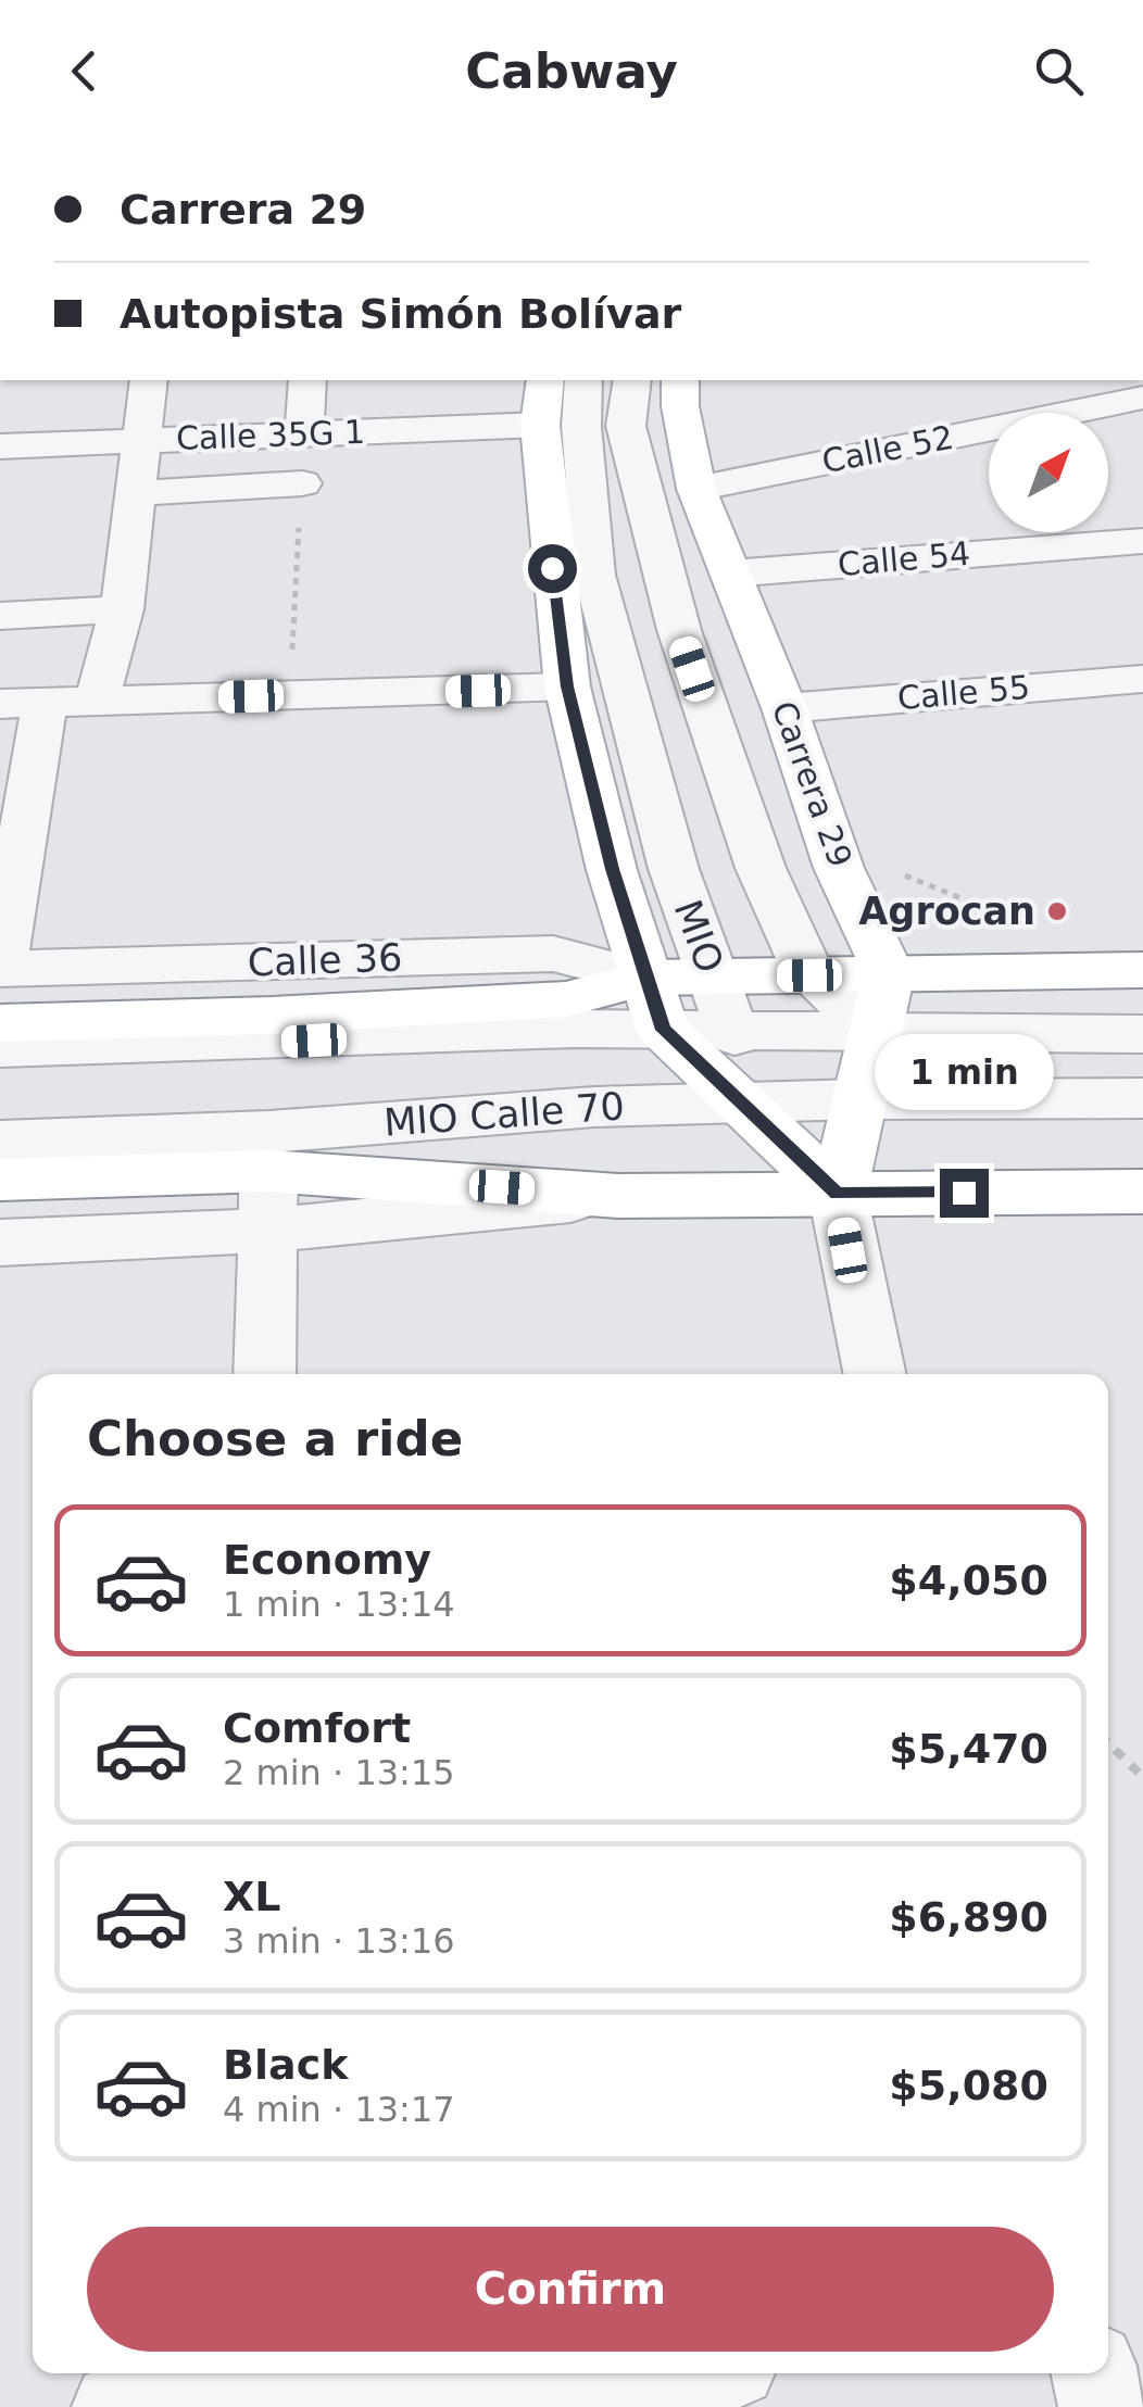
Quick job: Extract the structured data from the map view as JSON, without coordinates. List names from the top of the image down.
{
  "streets": {
    "main road": ["Carrera 29"],
    "street": [
      "Calle 35G 1",
      "Calle 52",
      "Calle 54",
      "Calle 55",
      "MIO",
      "Calle 36",
      "MIO Calle 70"
    ]
  },
  "crossings": [
    ["Calle 52", "Carrera 29"],
    ["Calle 54", "Carrera 29"],
    ["Calle 55", "Carrera 29"],
    ["MIO", "MIO Calle 70"]
  ],
  "places": ["Agrocan"],
  "north": "top right",
  "page": {
    "header": "Cabway",
    "banner": ["Carrera 29", "Autopista Simón Bolívar"],
    "bubble": "1 min",
    "heading": "Choose a ride",
    "list": [
      {
        "name": "Economy",
        "note": "1 min · 13:14",
        "value": "$4,050"
      },
      {
        "name": "Comfort",
        "note": "2 min · 13:15",
        "value": "$5,470"
      },
      {
        "name": "XL",
        "note": "3 min · 13:16",
        "value": "$6,890"
      },
      {
        "name": "Black",
        "note": "4 min · 13:17",
        "value": "$5,080"
      }
    ],
    "buttons": "Confirm"
  }
}
